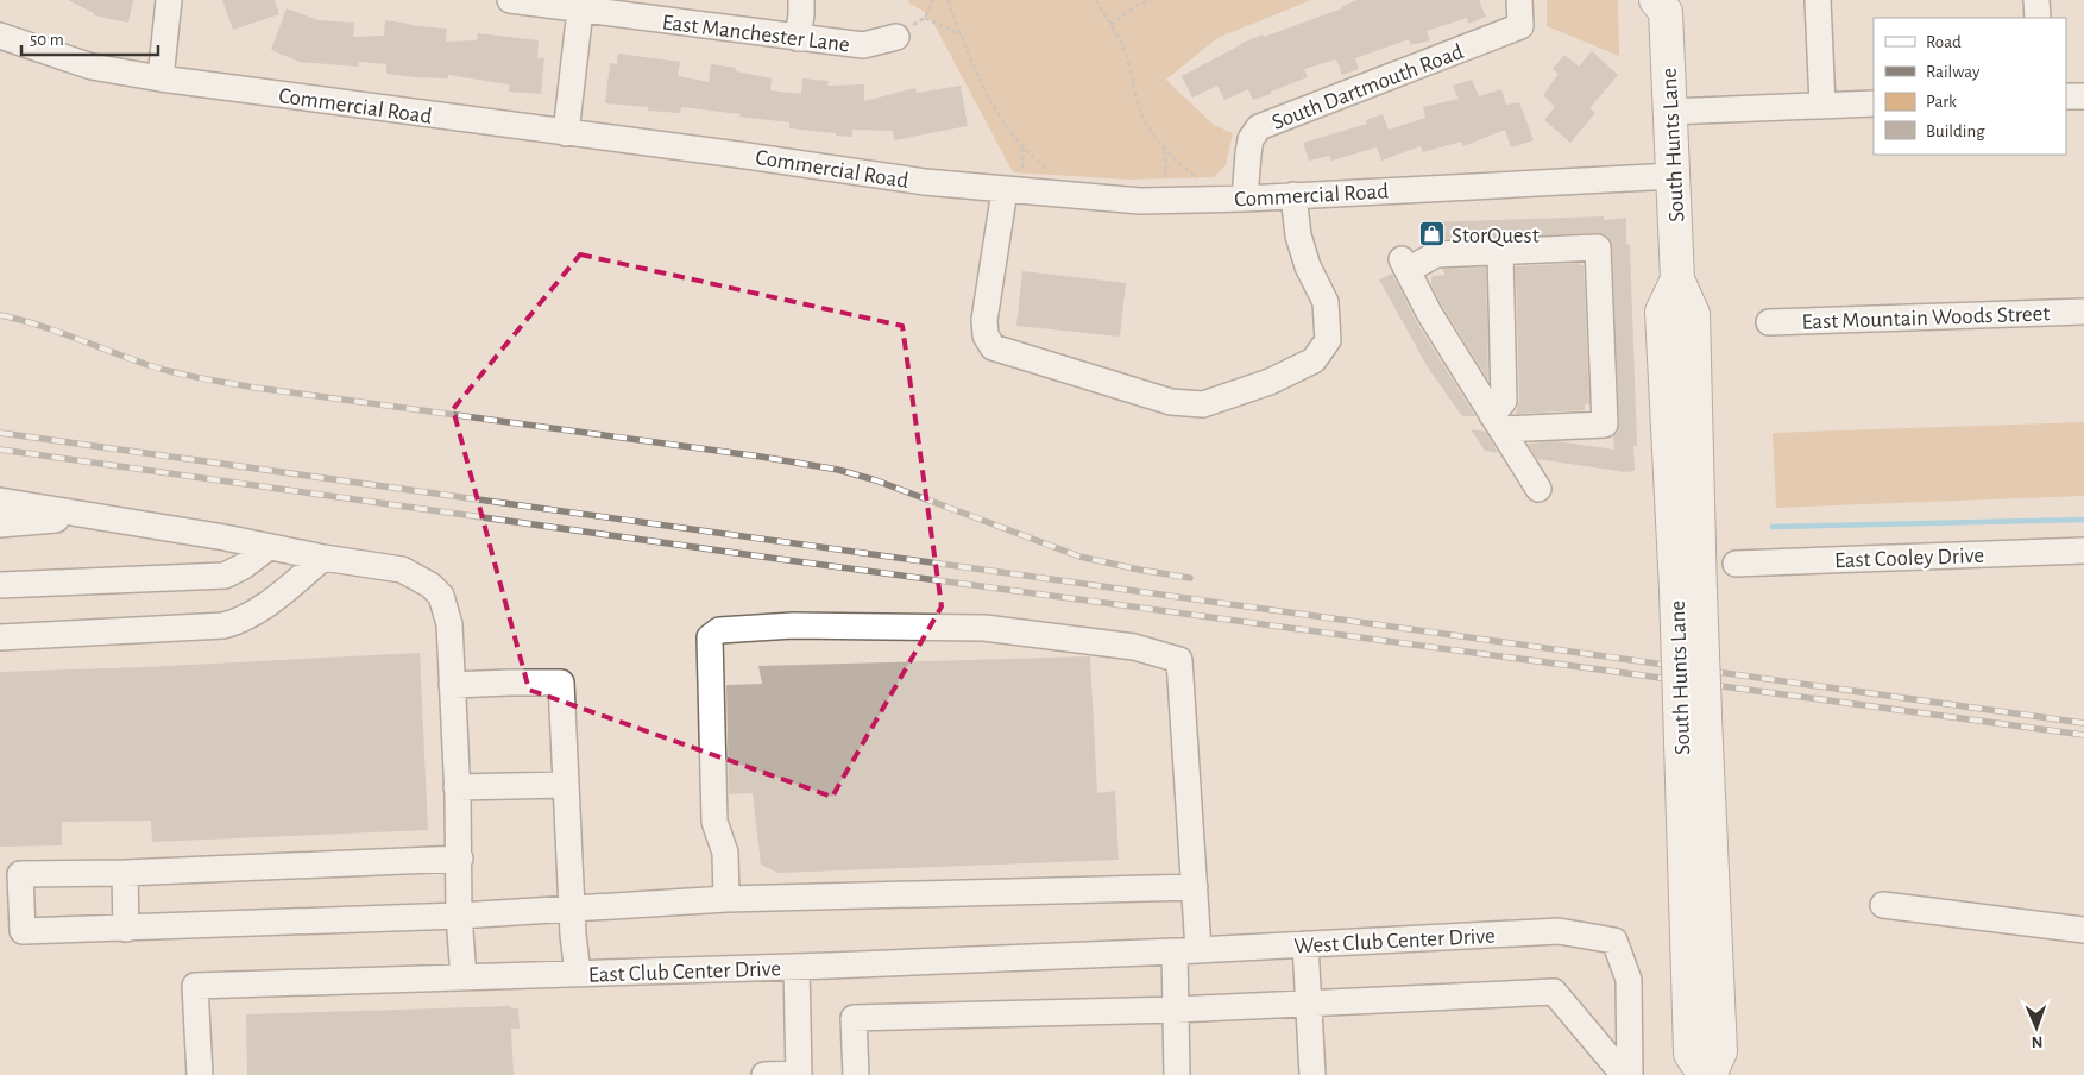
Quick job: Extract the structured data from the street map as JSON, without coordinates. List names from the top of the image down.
{
  "streets": {
    "main road": ["South Hunts Lane"],
    "street": [
      "East Manchester Lane",
      "South Dartmouth Road",
      "Commercial Road",
      "East Mountain Woods Street",
      "East Cooley Drive",
      "West Club Center Drive",
      "East Club Center Drive"
    ]
  },
  "crossings": [
    ["South Dartmouth Road", "Commercial Road"],
    ["Commercial Road", "South Hunts Lane"],
    ["West Club Center Drive", "East Club Center Drive"]
  ],
  "places": {
    "shop": ["StorQuest"]
  },
  "legend": [
    "Road",
    "Railway",
    "Park",
    "Building"
  ],
  "scale_bar": "50 m",
  "north": "bottom"
}
